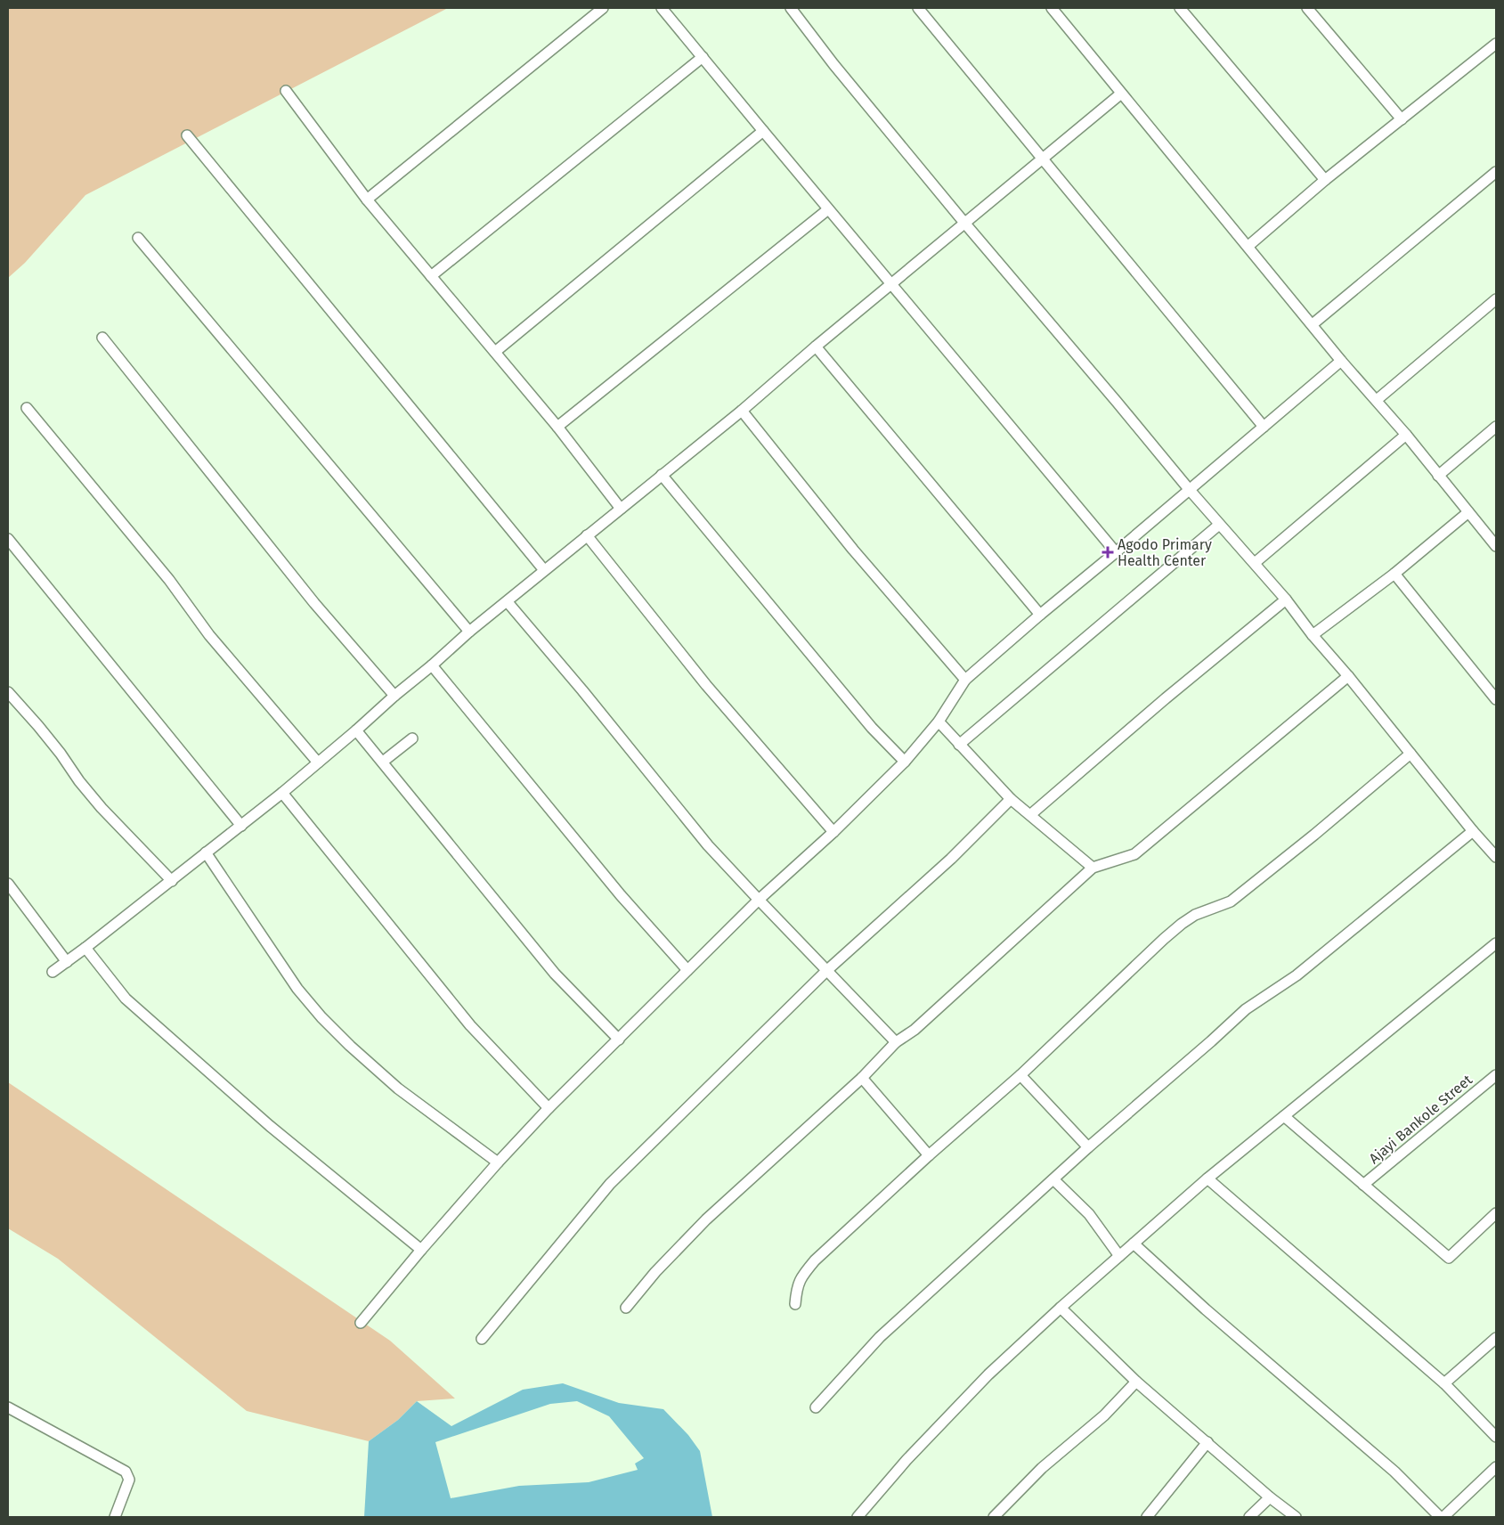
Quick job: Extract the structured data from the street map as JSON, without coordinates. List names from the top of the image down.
{
  "streets": {
    "street": ["Ajayi Bankole Street"]
  },
  "places": {
    "health": ["Agodo Primary Health Center"]
  }
}
